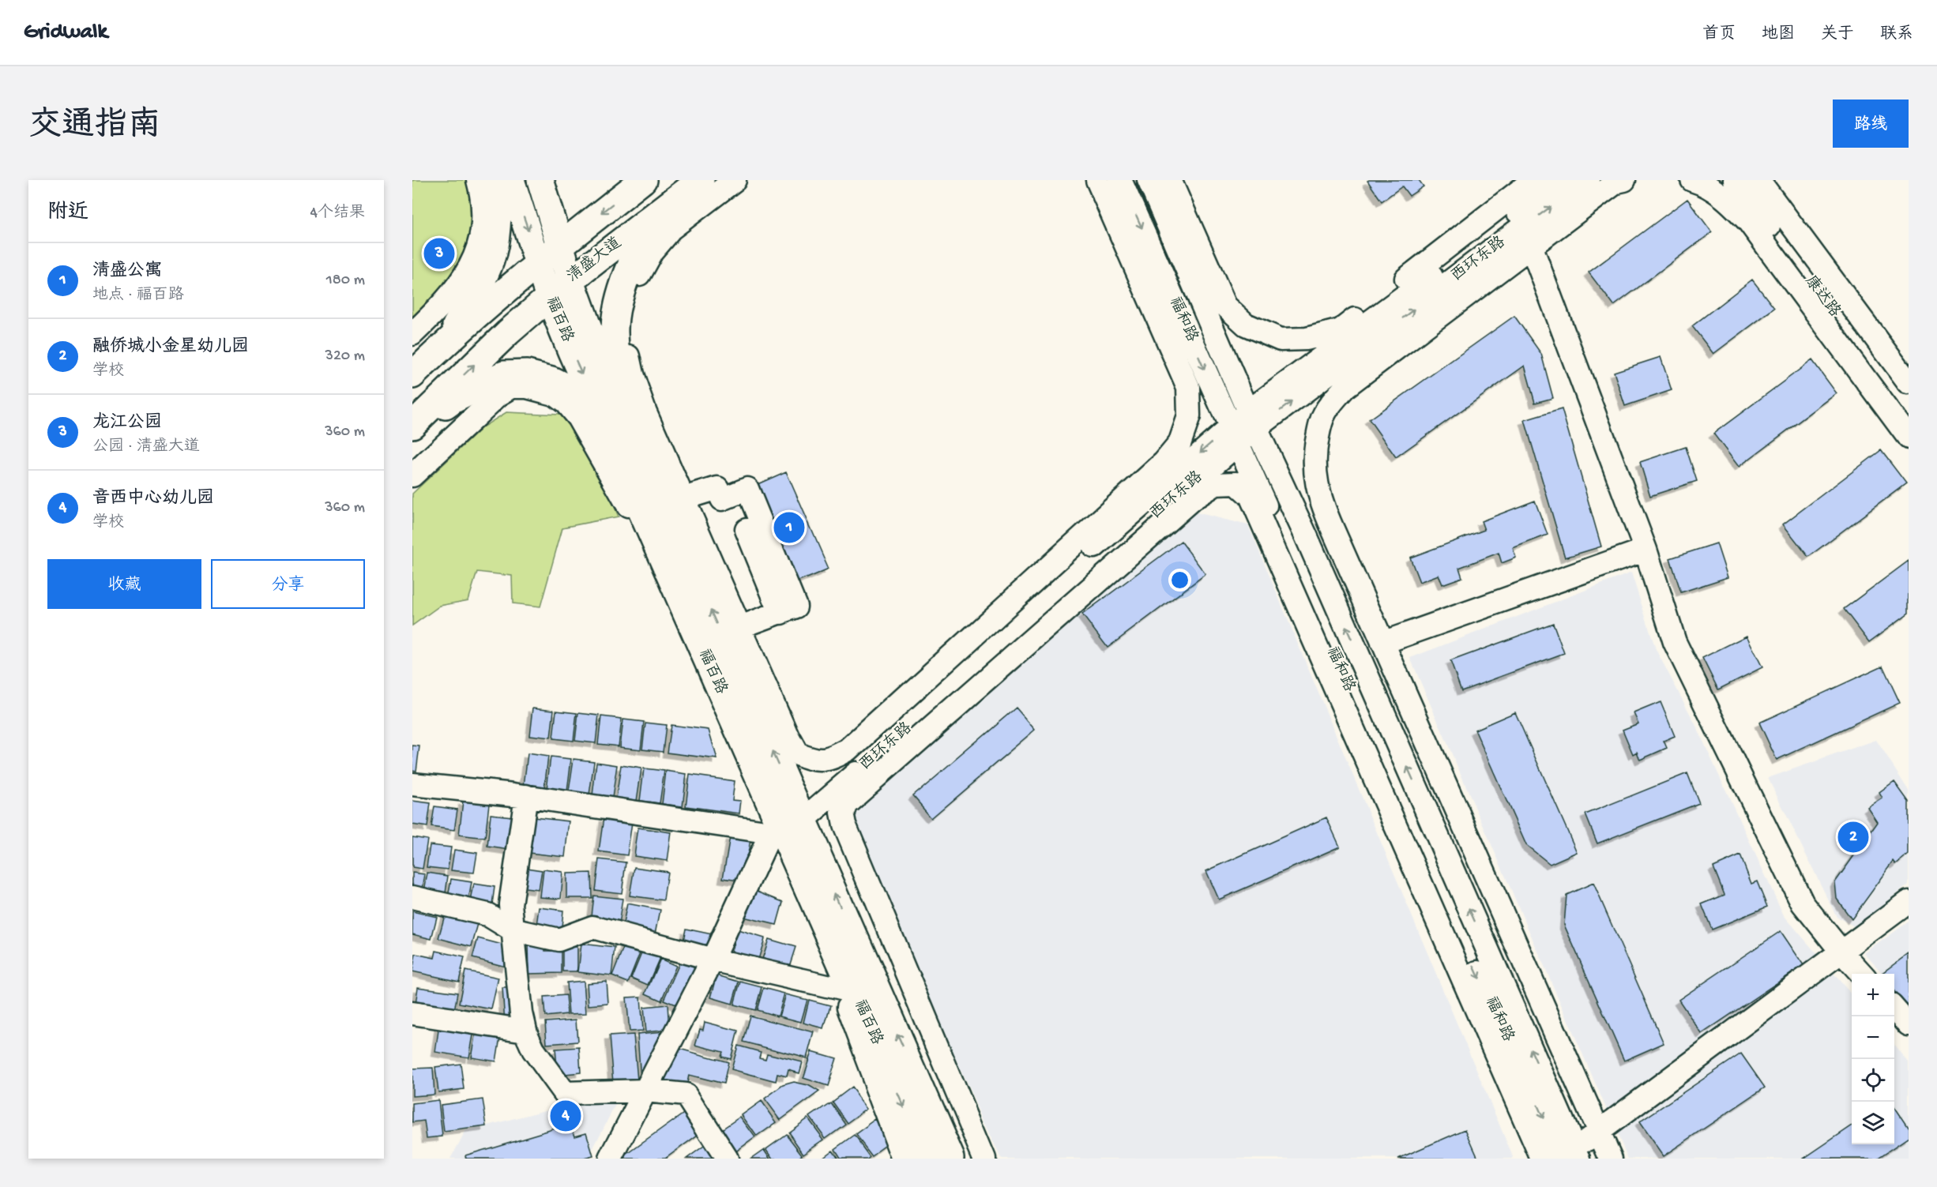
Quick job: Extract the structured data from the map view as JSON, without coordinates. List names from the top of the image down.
{
  "streets": {
    "main road": ["清盛大道", "福百路"],
    "street": ["西环东路", "康达路", "福和路"]
  },
  "crossings": [
    ["西环东路", "福百路"],
    ["西环东路", "福和路"],
    ["清盛大道", "福百路"]
  ],
  "page": {
    "header": "Gridwalk",
    "nav": [
      "首页",
      "地图",
      "关于",
      "联系"
    ],
    "title": "交通指南",
    "buttons": [
      "路线",
      ["收藏", "分享"]
    ],
    "heading": ["附近", "4个结果"],
    "pins": [
      "3",
      "1",
      "2",
      "4"
    ],
    "list": [
      {
        "mark": "1",
        "name": "清盛公寓",
        "note": "地点 · 福百路",
        "value": "180 m"
      },
      {
        "mark": "2",
        "name": "融侨城小金星幼儿园",
        "note": "学校",
        "value": "320 m"
      },
      {
        "mark": "3",
        "name": "龙江公园",
        "note": "公园 · 清盛大道",
        "value": "360 m"
      },
      {
        "mark": "4",
        "name": "音西中心幼儿园",
        "note": "学校",
        "value": "360 m"
      }
    ],
    "map_buttons": ["+", "−"]
  }
}
